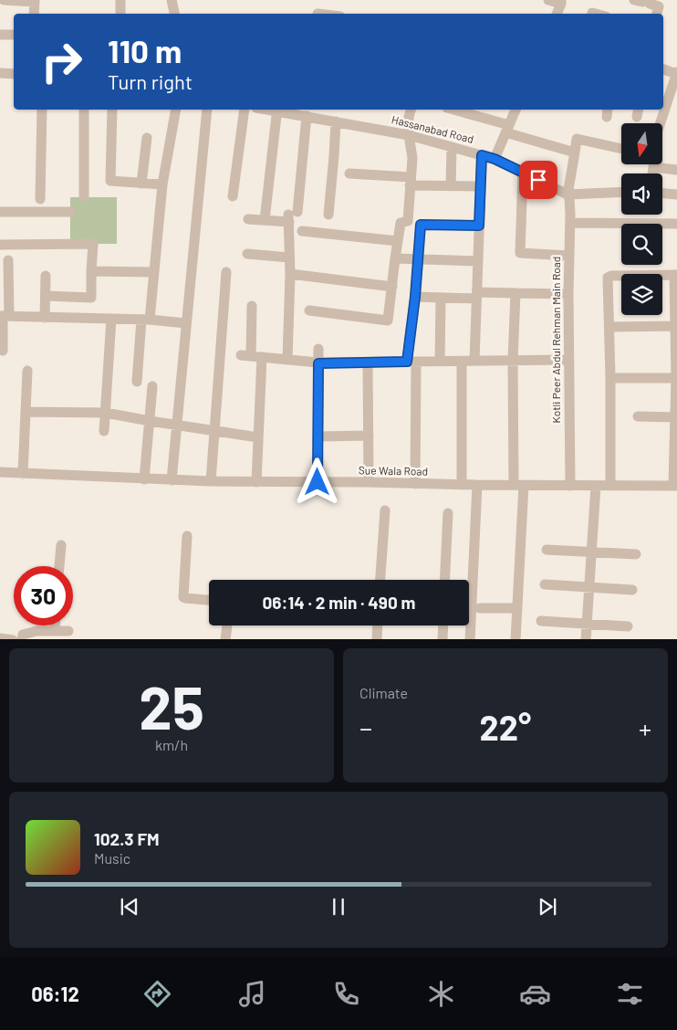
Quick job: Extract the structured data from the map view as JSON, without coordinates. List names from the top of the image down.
{
  "streets": {
    "street": ["Hassanabad Road", "Kotli Peer Abdul Rehman Main Road", "Sue Wala Road"]
  },
  "crossings": [
    ["Hassanabad Road", "Kotli Peer Abdul Rehman Main Road"],
    ["Kotli Peer Abdul Rehman Main Road", "Sue Wala Road"]
  ],
  "north": "bottom",
  "page": {
    "turn": ["110 m", "Turn right"],
    "limit": "30",
    "trip": "06:14 · 2 min · 490 m",
    "tile": [
      ["25", "km/h"],
      "Climate"
    ],
    "heat": ["−", "22°", "+"],
    "song": ["102.3 FM", "Music"],
    "tabs": "06:12"
  }
}
